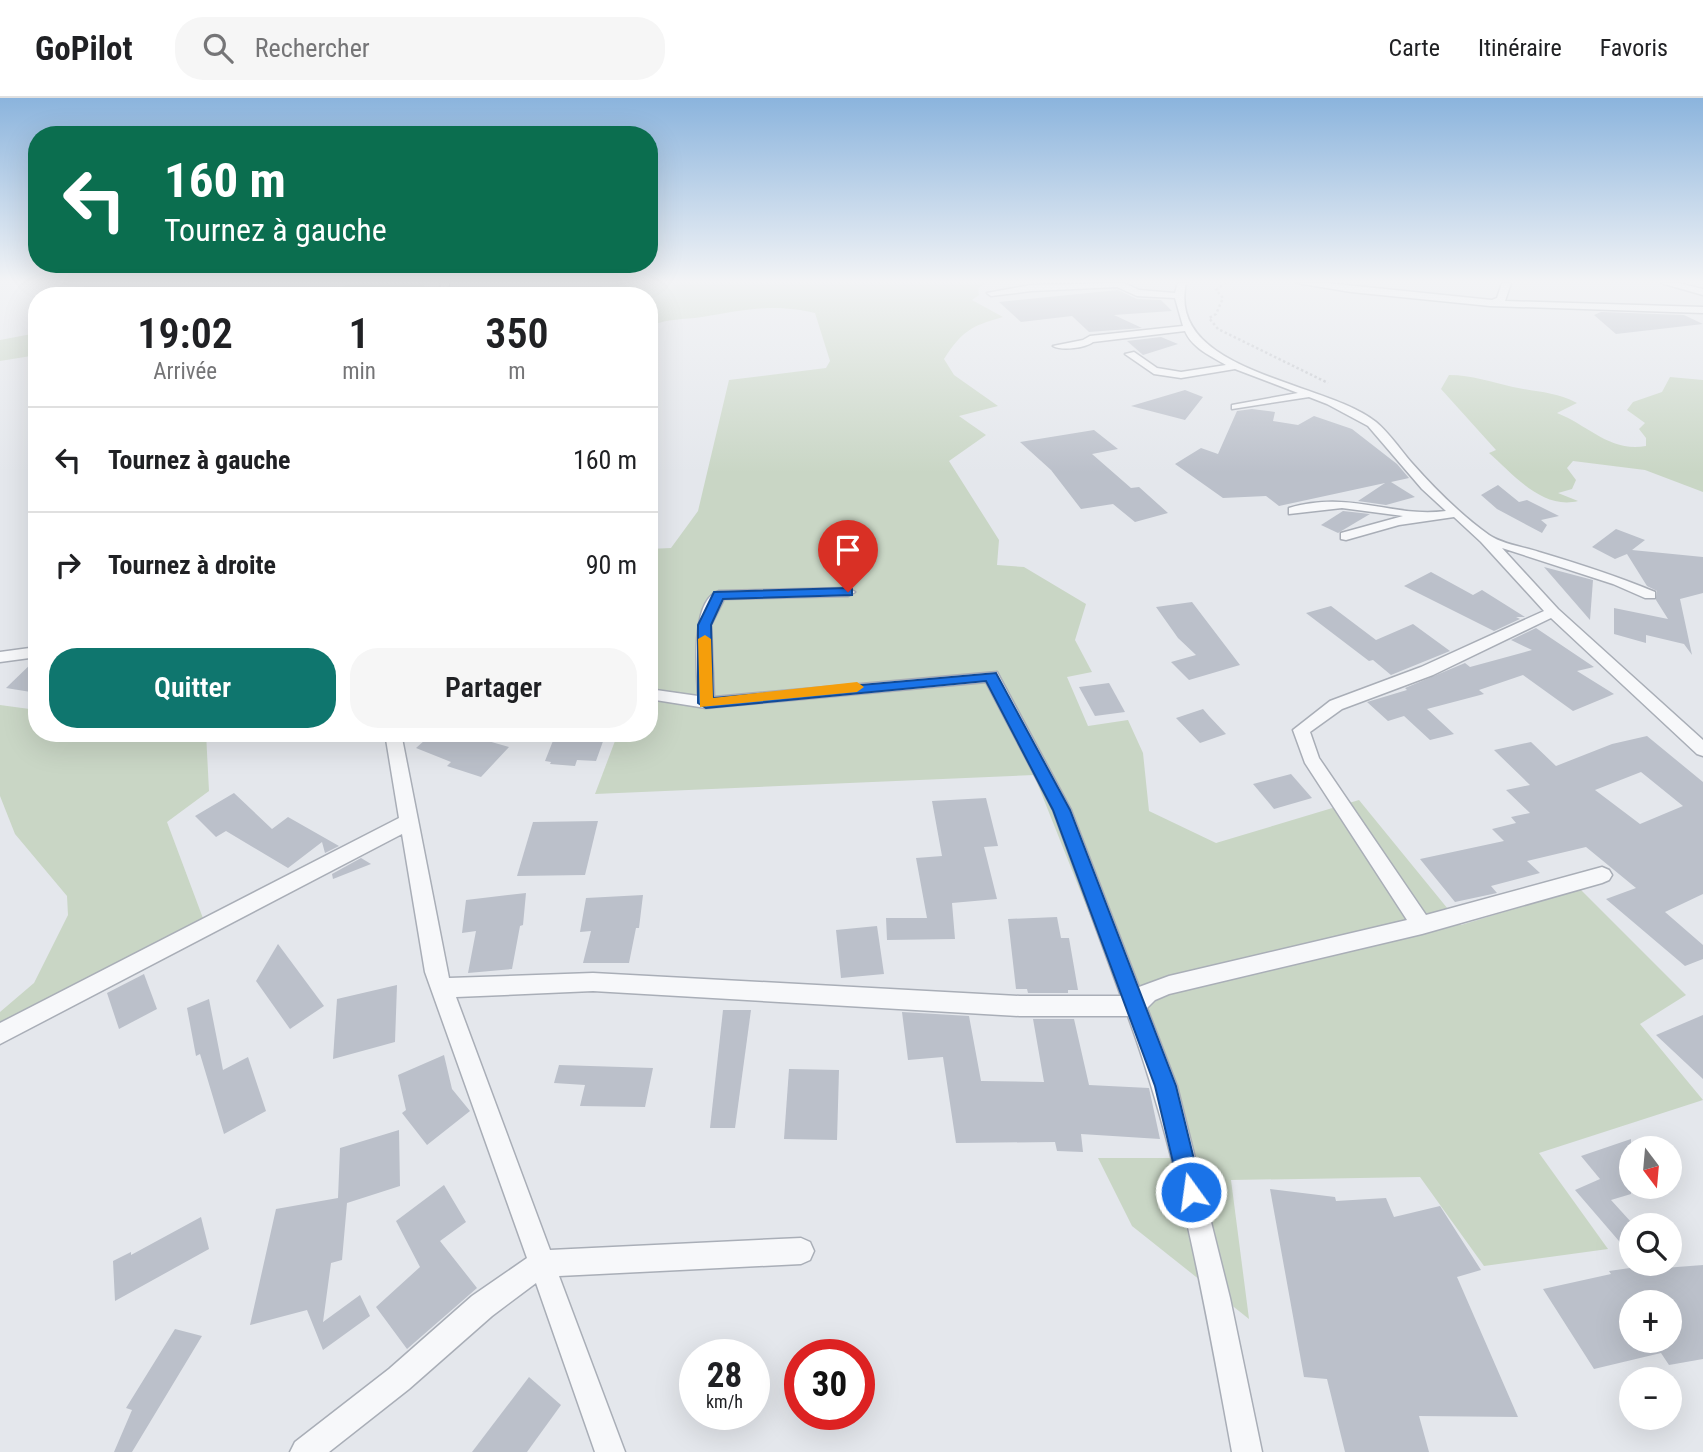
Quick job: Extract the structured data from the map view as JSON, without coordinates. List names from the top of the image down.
{
  "north": "bottom",
  "page": {
    "header": "GoPilot",
    "search": "Rechercher",
    "nav": ["Carte", "Itinéraire", "Favoris"],
    "turn": ["160 m", "Tournez à gauche"],
    "eta": [
      "19:02",
      "Arrivée",
      "1",
      "min",
      "350",
      "m"
    ],
    "list": [
      {
        "name": "Tournez à gauche",
        "value": "160 m"
      },
      {
        "name": "Tournez à droite",
        "value": "90 m"
      }
    ],
    "buttons": ["Quitter", "Partager"],
    "map_buttons": ["+", "−"],
    "speed": "28 km/h",
    "limit": "30"
  }
}
